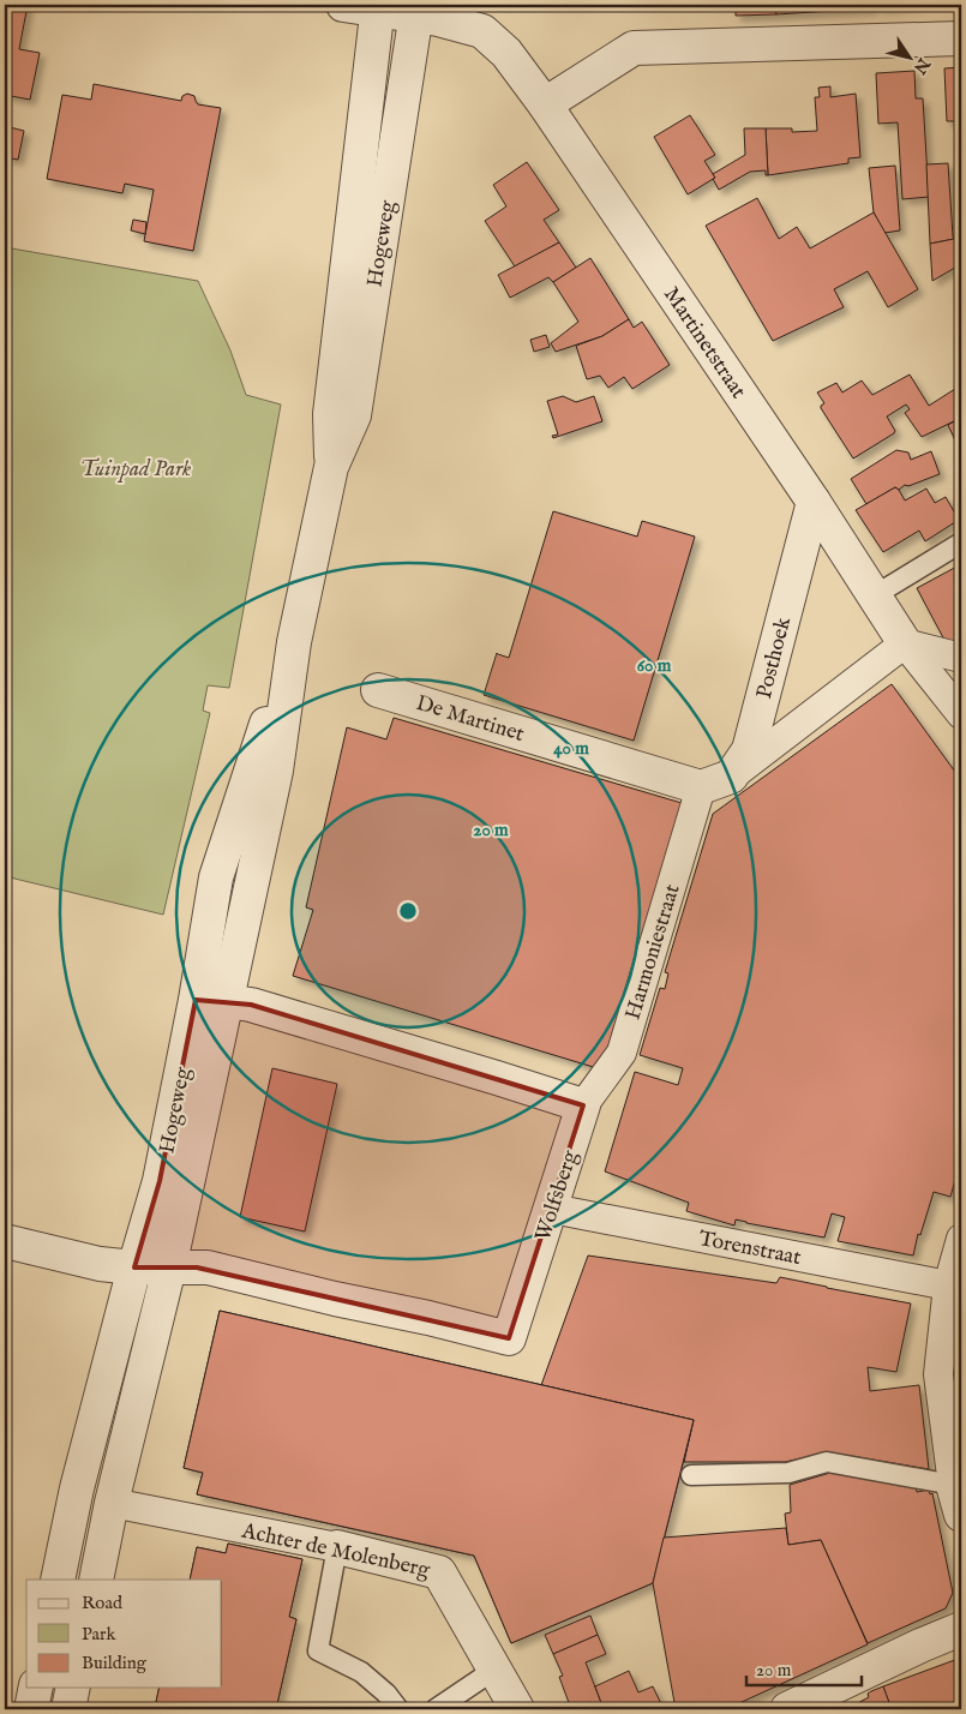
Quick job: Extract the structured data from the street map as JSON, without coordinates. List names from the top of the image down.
{
  "streets": {
    "street": [
      "Hogeweg",
      "Martinetstraat",
      "Posthoek",
      "De Martinet",
      "Harmoniestraat",
      "Wolfsberg",
      "Torenstraat",
      "Achter de Molenberg"
    ]
  },
  "crossings": [
    ["Hogeweg", "Martinetstraat"],
    ["Hogeweg", "Wolfsberg"],
    ["Hogeweg", "Achter de Molenberg"],
    ["Martinetstraat", "Posthoek"],
    ["Posthoek", "De Martinet"],
    ["Posthoek", "Harmoniestraat"],
    ["De Martinet", "Harmoniestraat"],
    ["Harmoniestraat", "Wolfsberg"],
    ["Wolfsberg", "Torenstraat"]
  ],
  "parks": ["Tuinpad Park"],
  "legend": ["Road", "Park", "Building"],
  "scale_bar": "20 m",
  "north": "bottom right",
  "rings": ["60 m", "40 m", "20 m"]
}
